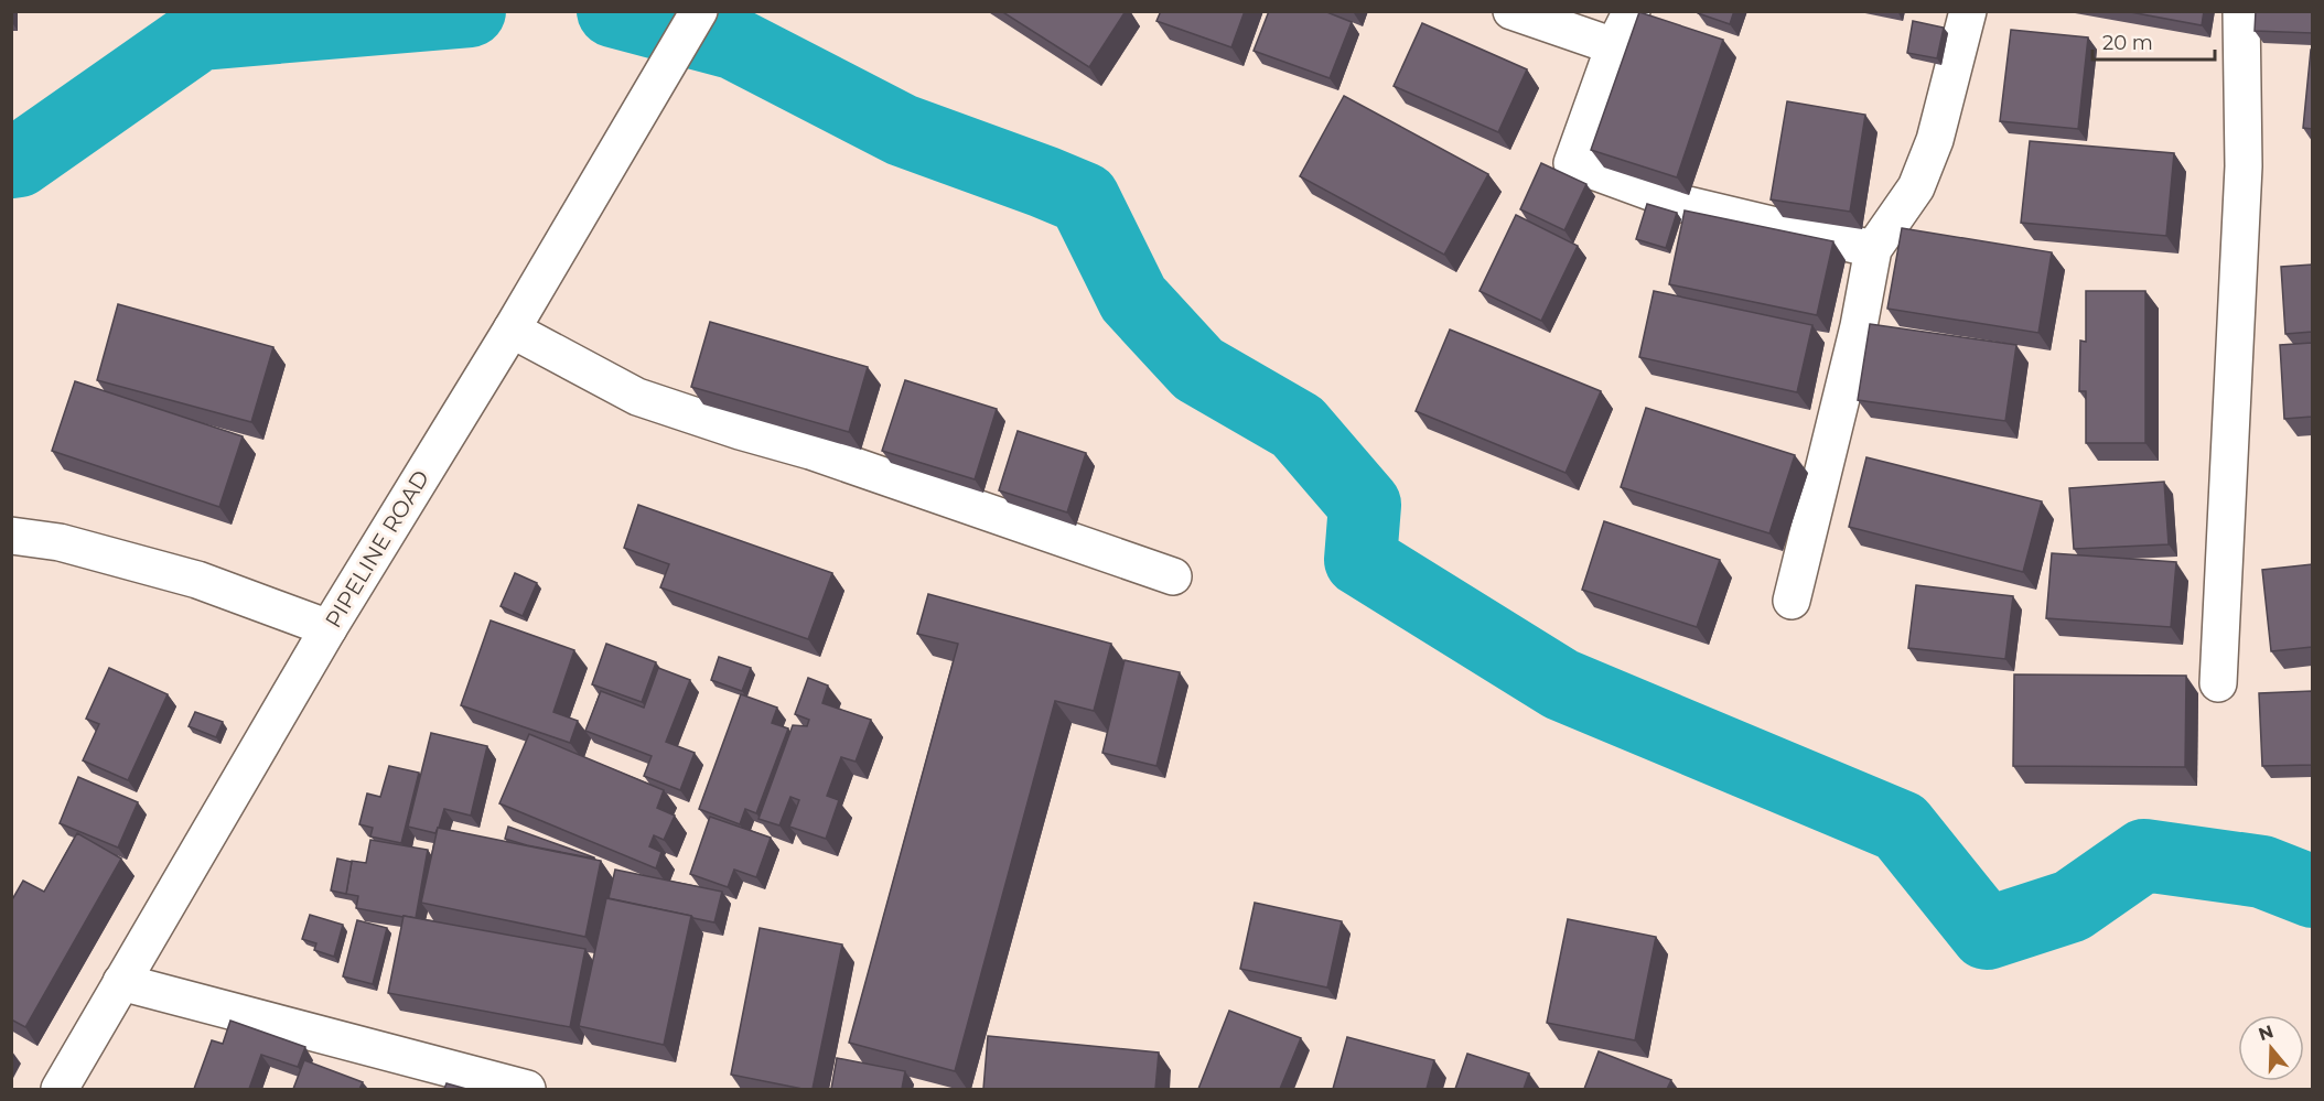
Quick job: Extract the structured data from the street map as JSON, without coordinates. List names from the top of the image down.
{
  "streets": {
    "street": ["PIPELINE ROAD"]
  },
  "scale_bar": "20 m",
  "north": "top"
}
